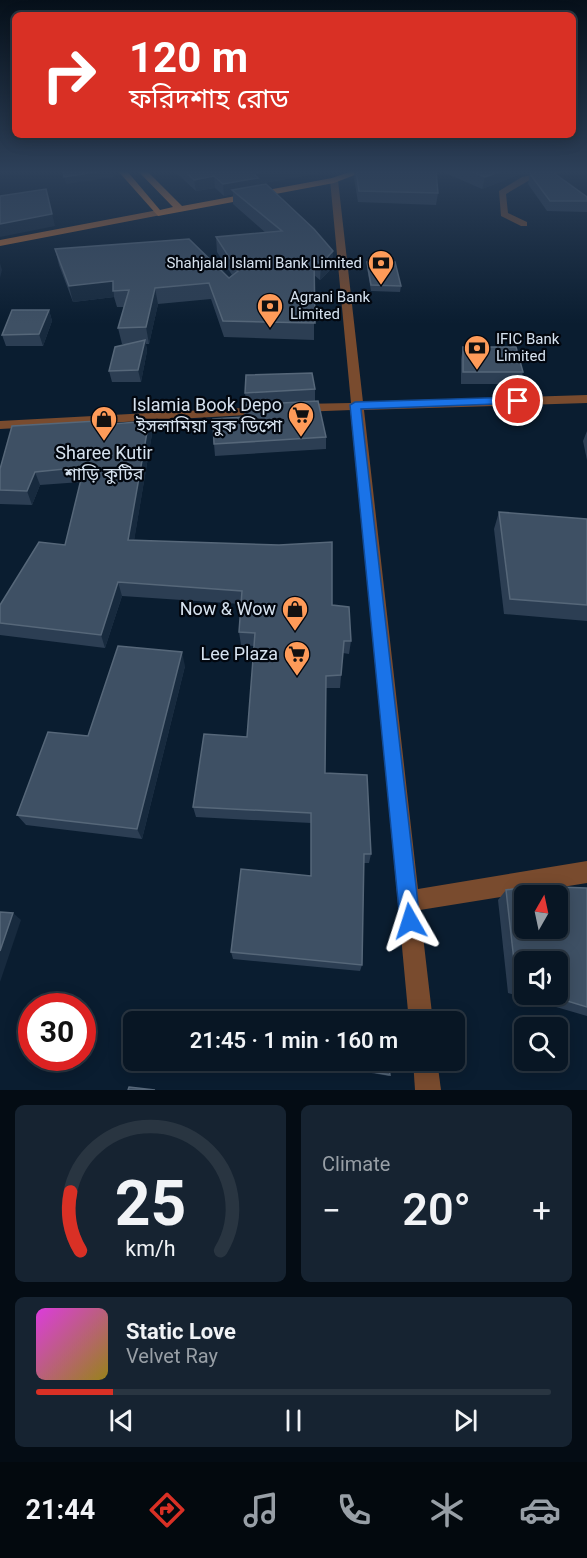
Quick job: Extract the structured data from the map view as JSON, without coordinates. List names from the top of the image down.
{
  "places": {
    "bank": ["Shahjalal Islami Bank Limited", "Agrani Bank Limited", "IFIC Bank Limited"],
    "supermarket": ["Islamia Book Depo ইসলামিয়া বুক ডিপো", "Lee Plaza"],
    "shop": ["Sharee Kutir শাড়ি কুটির", "Now & Wow"]
  },
  "north": "top",
  "page": {
    "turn": ["120 m", "ফরিদশাহ রোড"],
    "limit": "30",
    "trip": "21:45 · 1 min · 160 m",
    "tile": "Climate",
    "heat": ["−", "20°", "+"],
    "song": ["Static Love", "Velvet Ray"],
    "tabs": "21:44",
    "gauge": ["25", "km/h"]
  }
}
